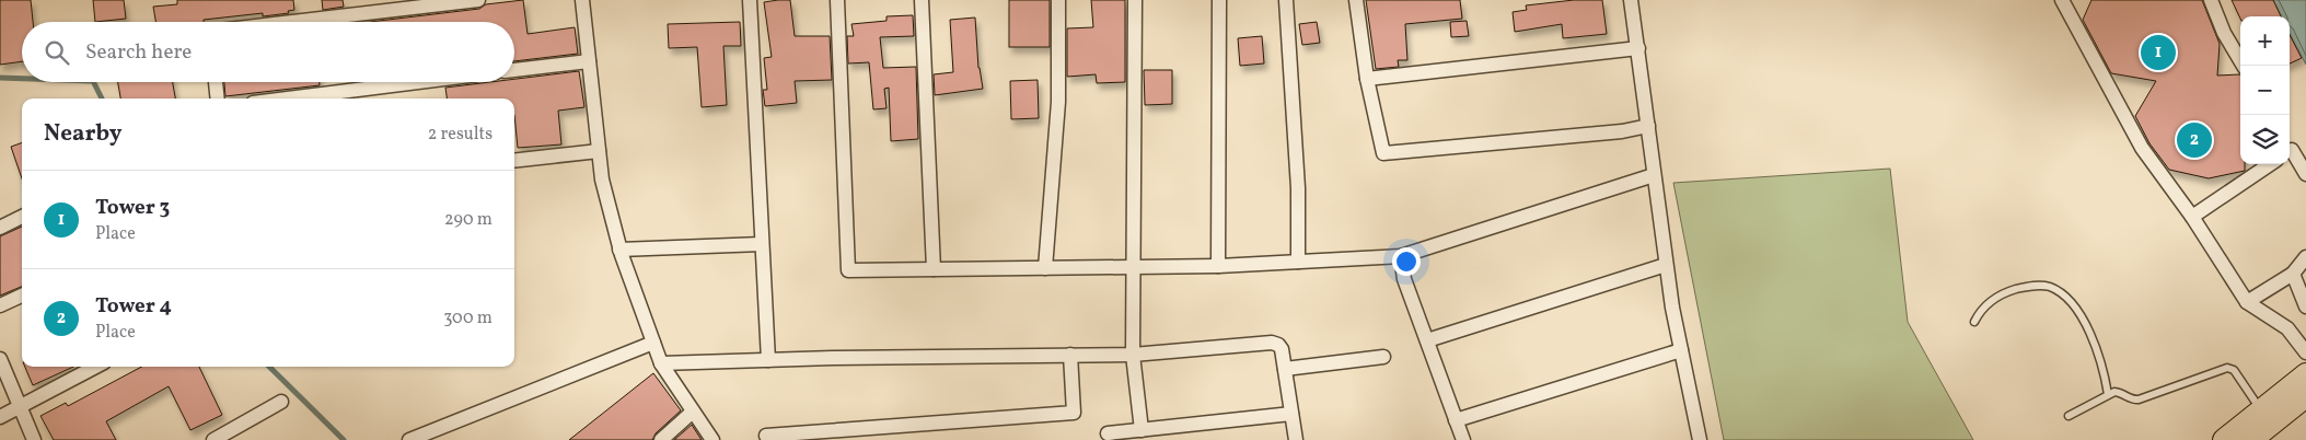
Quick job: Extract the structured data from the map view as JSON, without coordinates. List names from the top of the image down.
{
  "page": {
    "map_buttons": ["+", "−"],
    "search": "Search here",
    "pins": ["1", "2"],
    "heading": ["Nearby", "2 results"],
    "list": [
      {
        "mark": "1",
        "name": "Tower 3",
        "note": "Place",
        "value": "290 m"
      },
      {
        "mark": "2",
        "name": "Tower 4",
        "note": "Place",
        "value": "300 m"
      }
    ]
  }
}
